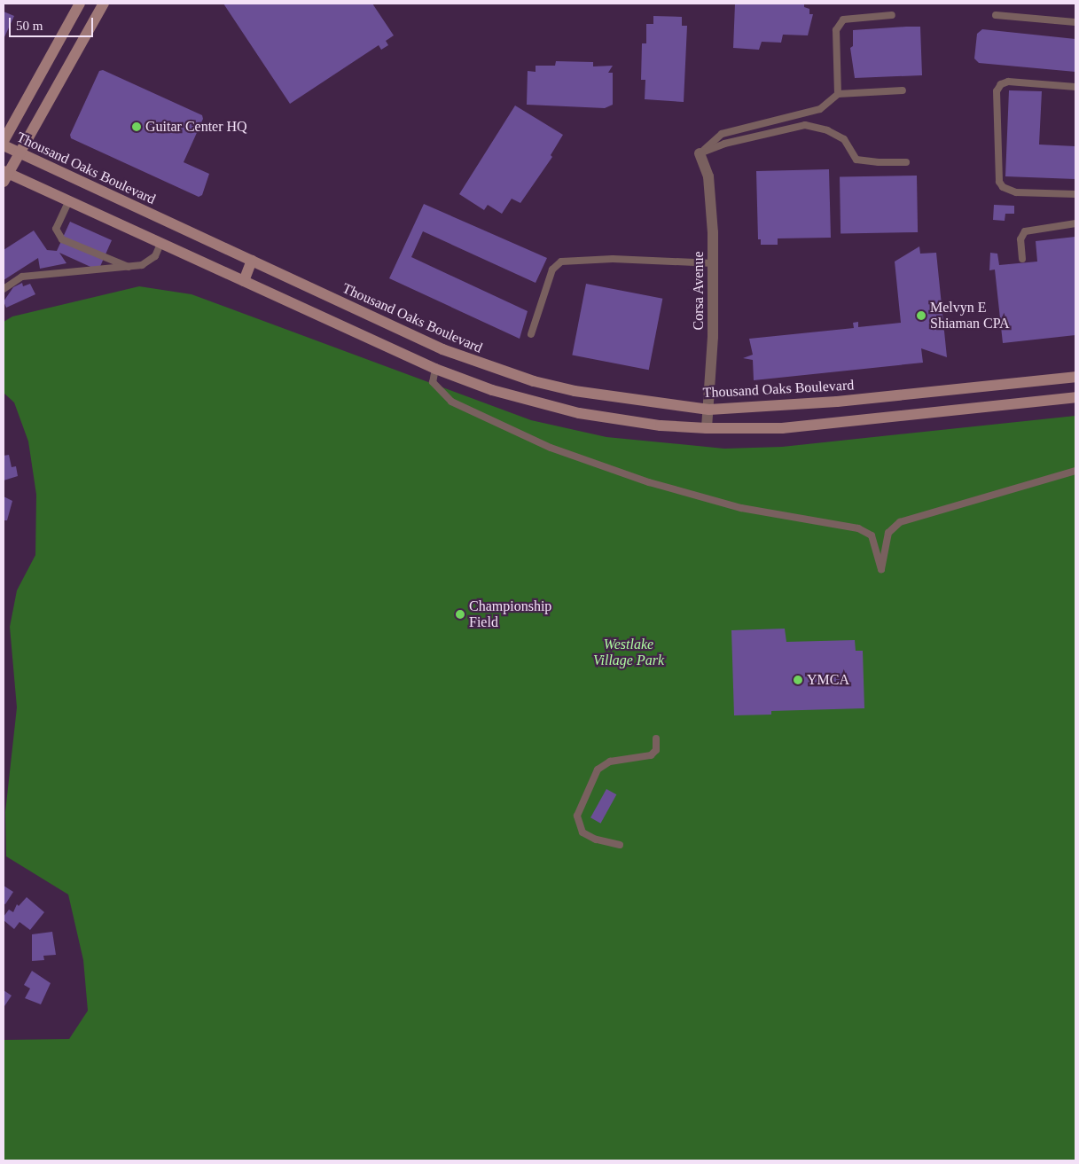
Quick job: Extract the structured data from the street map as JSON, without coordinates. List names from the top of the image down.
{
  "streets": {
    "main road": ["Thousand Oaks Boulevard"],
    "street": ["Corsa Avenue"]
  },
  "crossings": [
    ["Thousand Oaks Boulevard", "Corsa Avenue"]
  ],
  "parks": ["Westlake Village Park"],
  "places": [
    "Guitar Center HQ",
    "Melvyn E Shiaman CPA",
    "Championship Field",
    "YMCA"
  ],
  "scale_bar": "50 m"
}
